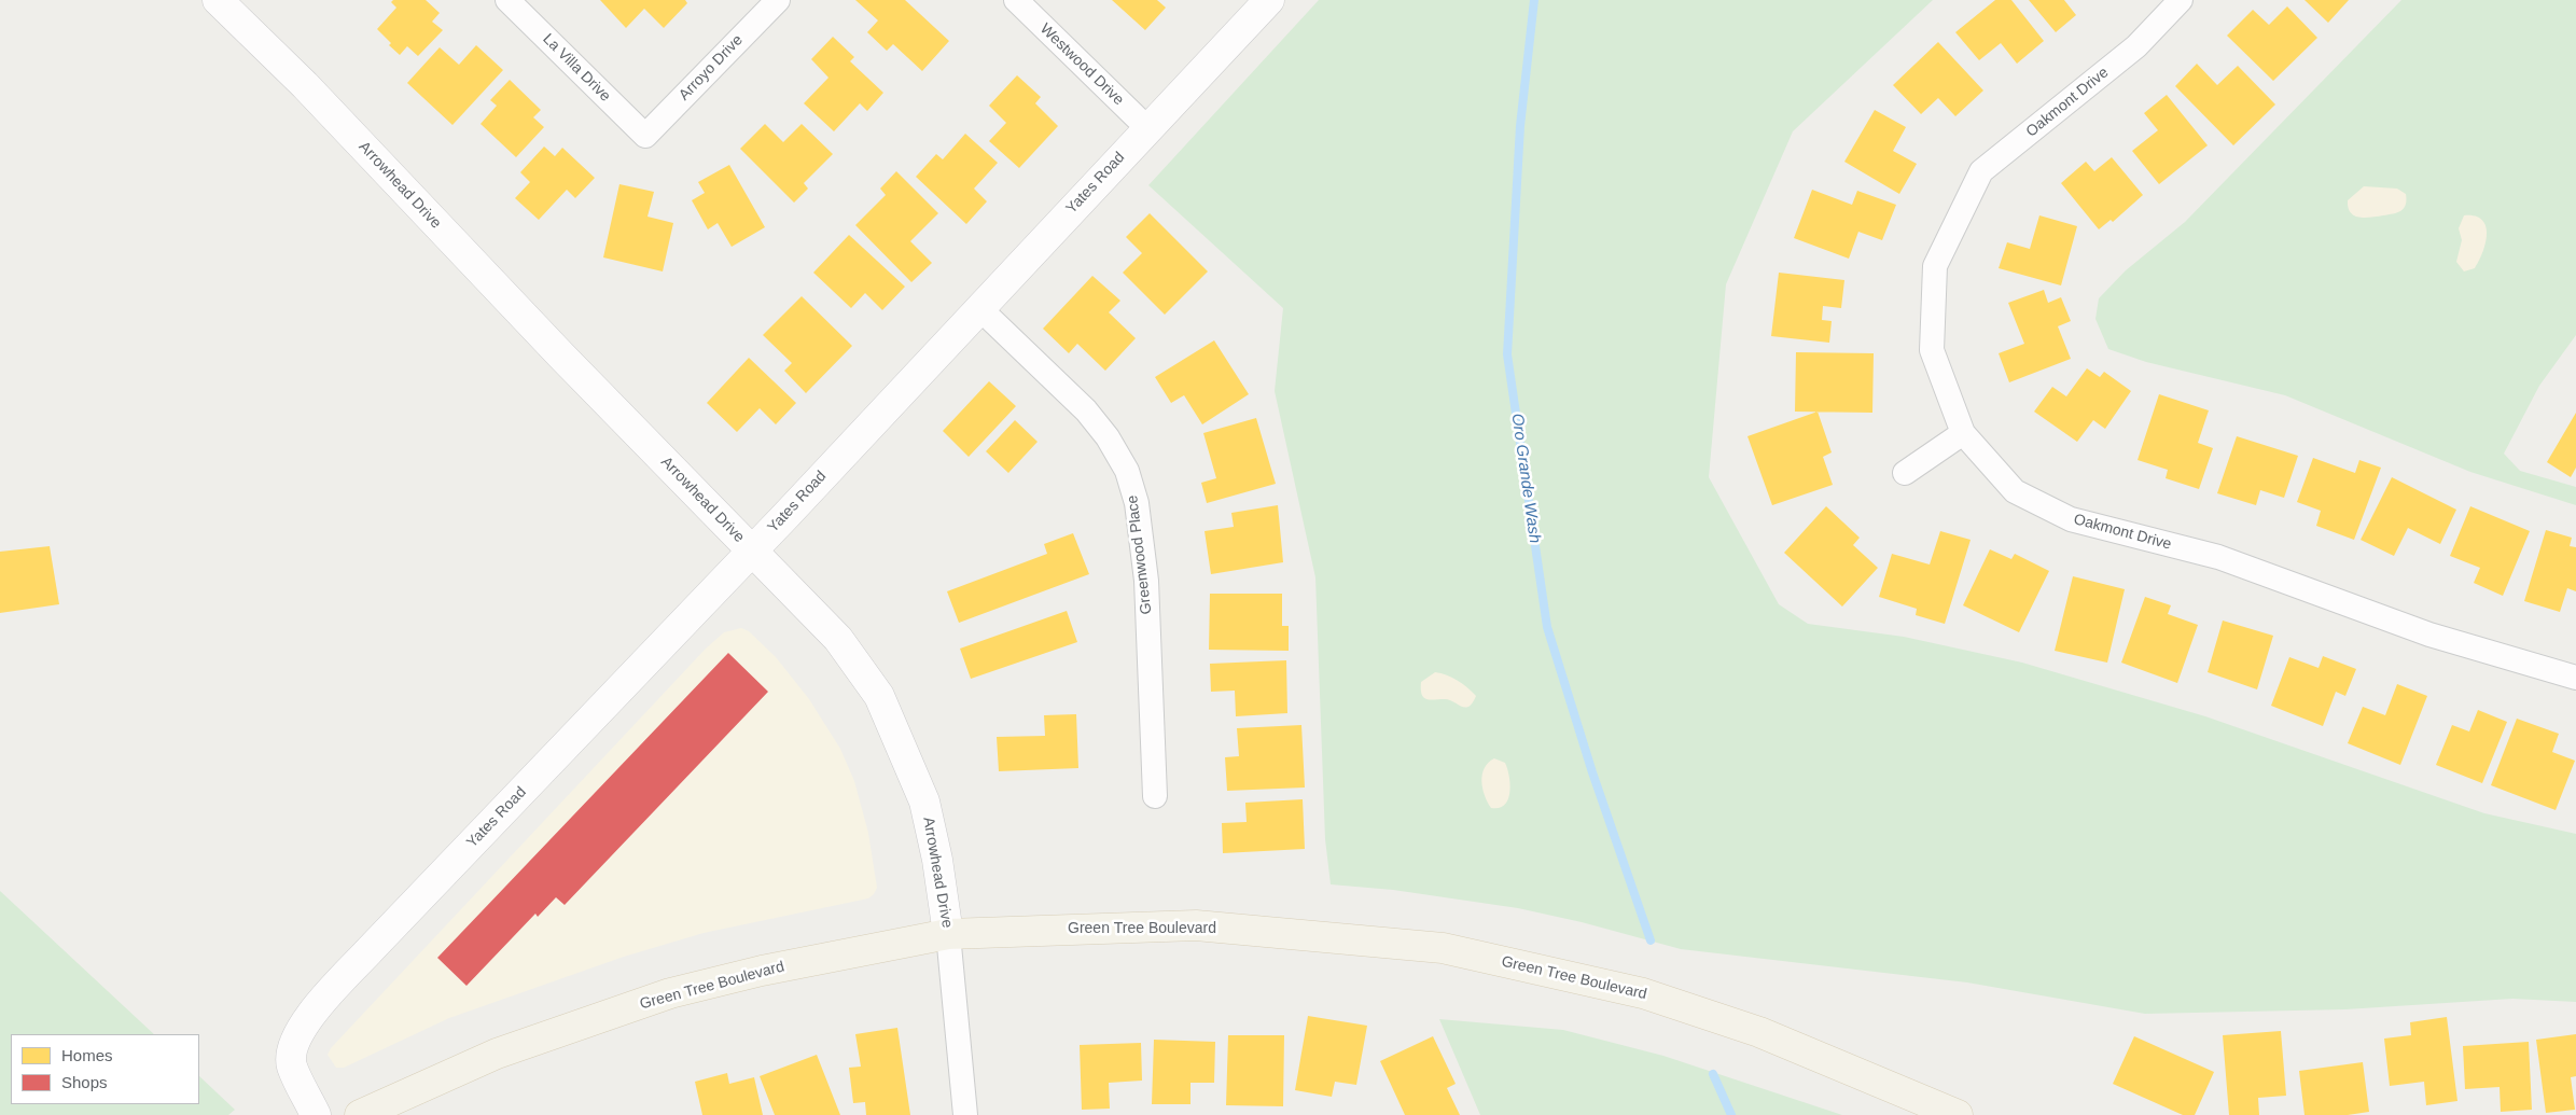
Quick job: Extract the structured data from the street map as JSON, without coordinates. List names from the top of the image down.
{
  "streets": {
    "main road": ["Green Tree Boulevard"],
    "street": [
      "Westwood Drive",
      "La Villa Drive",
      "Arroyo Drive",
      "Oakmont Drive",
      "Yates Road",
      "Arrowhead Drive",
      "Greenwood Place"
    ]
  },
  "crossings": [
    ["Westwood Drive", "Yates Road"],
    ["La Villa Drive", "Arroyo Drive"],
    ["Yates Road", "Arrowhead Drive"],
    ["Yates Road", "Greenwood Place"],
    ["Arrowhead Drive", "Green Tree Boulevard"]
  ],
  "water": ["Oro Grande Wash"],
  "legend": ["Homes", "Shops"]
}
